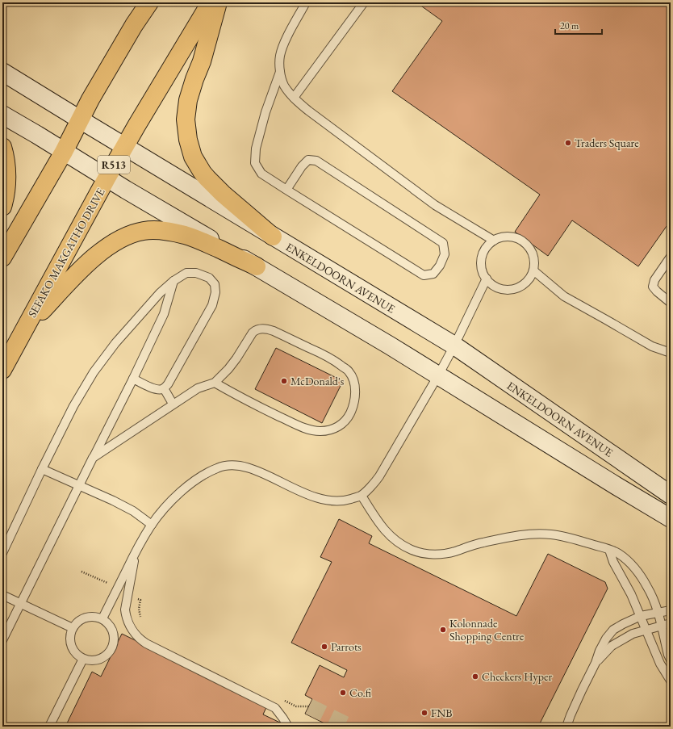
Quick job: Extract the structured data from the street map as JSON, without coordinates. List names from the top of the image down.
{
  "streets": {
    "main road": ["R513", "SEFAKO MAKGATHO DRIVE"],
    "street": ["ENKELDOORN AVENUE"]
  },
  "crossings": [
    ["SEFAKO MAKGATHO DRIVE", "ENKELDOORN AVENUE"]
  ],
  "places": [
    "Traders Square",
    "McDonald's",
    "Kolonnade Shopping Centre",
    "Parrots",
    "Checkers Hyper",
    "Co.fi",
    "FNB"
  ],
  "scale_bar": "20 m"
}
